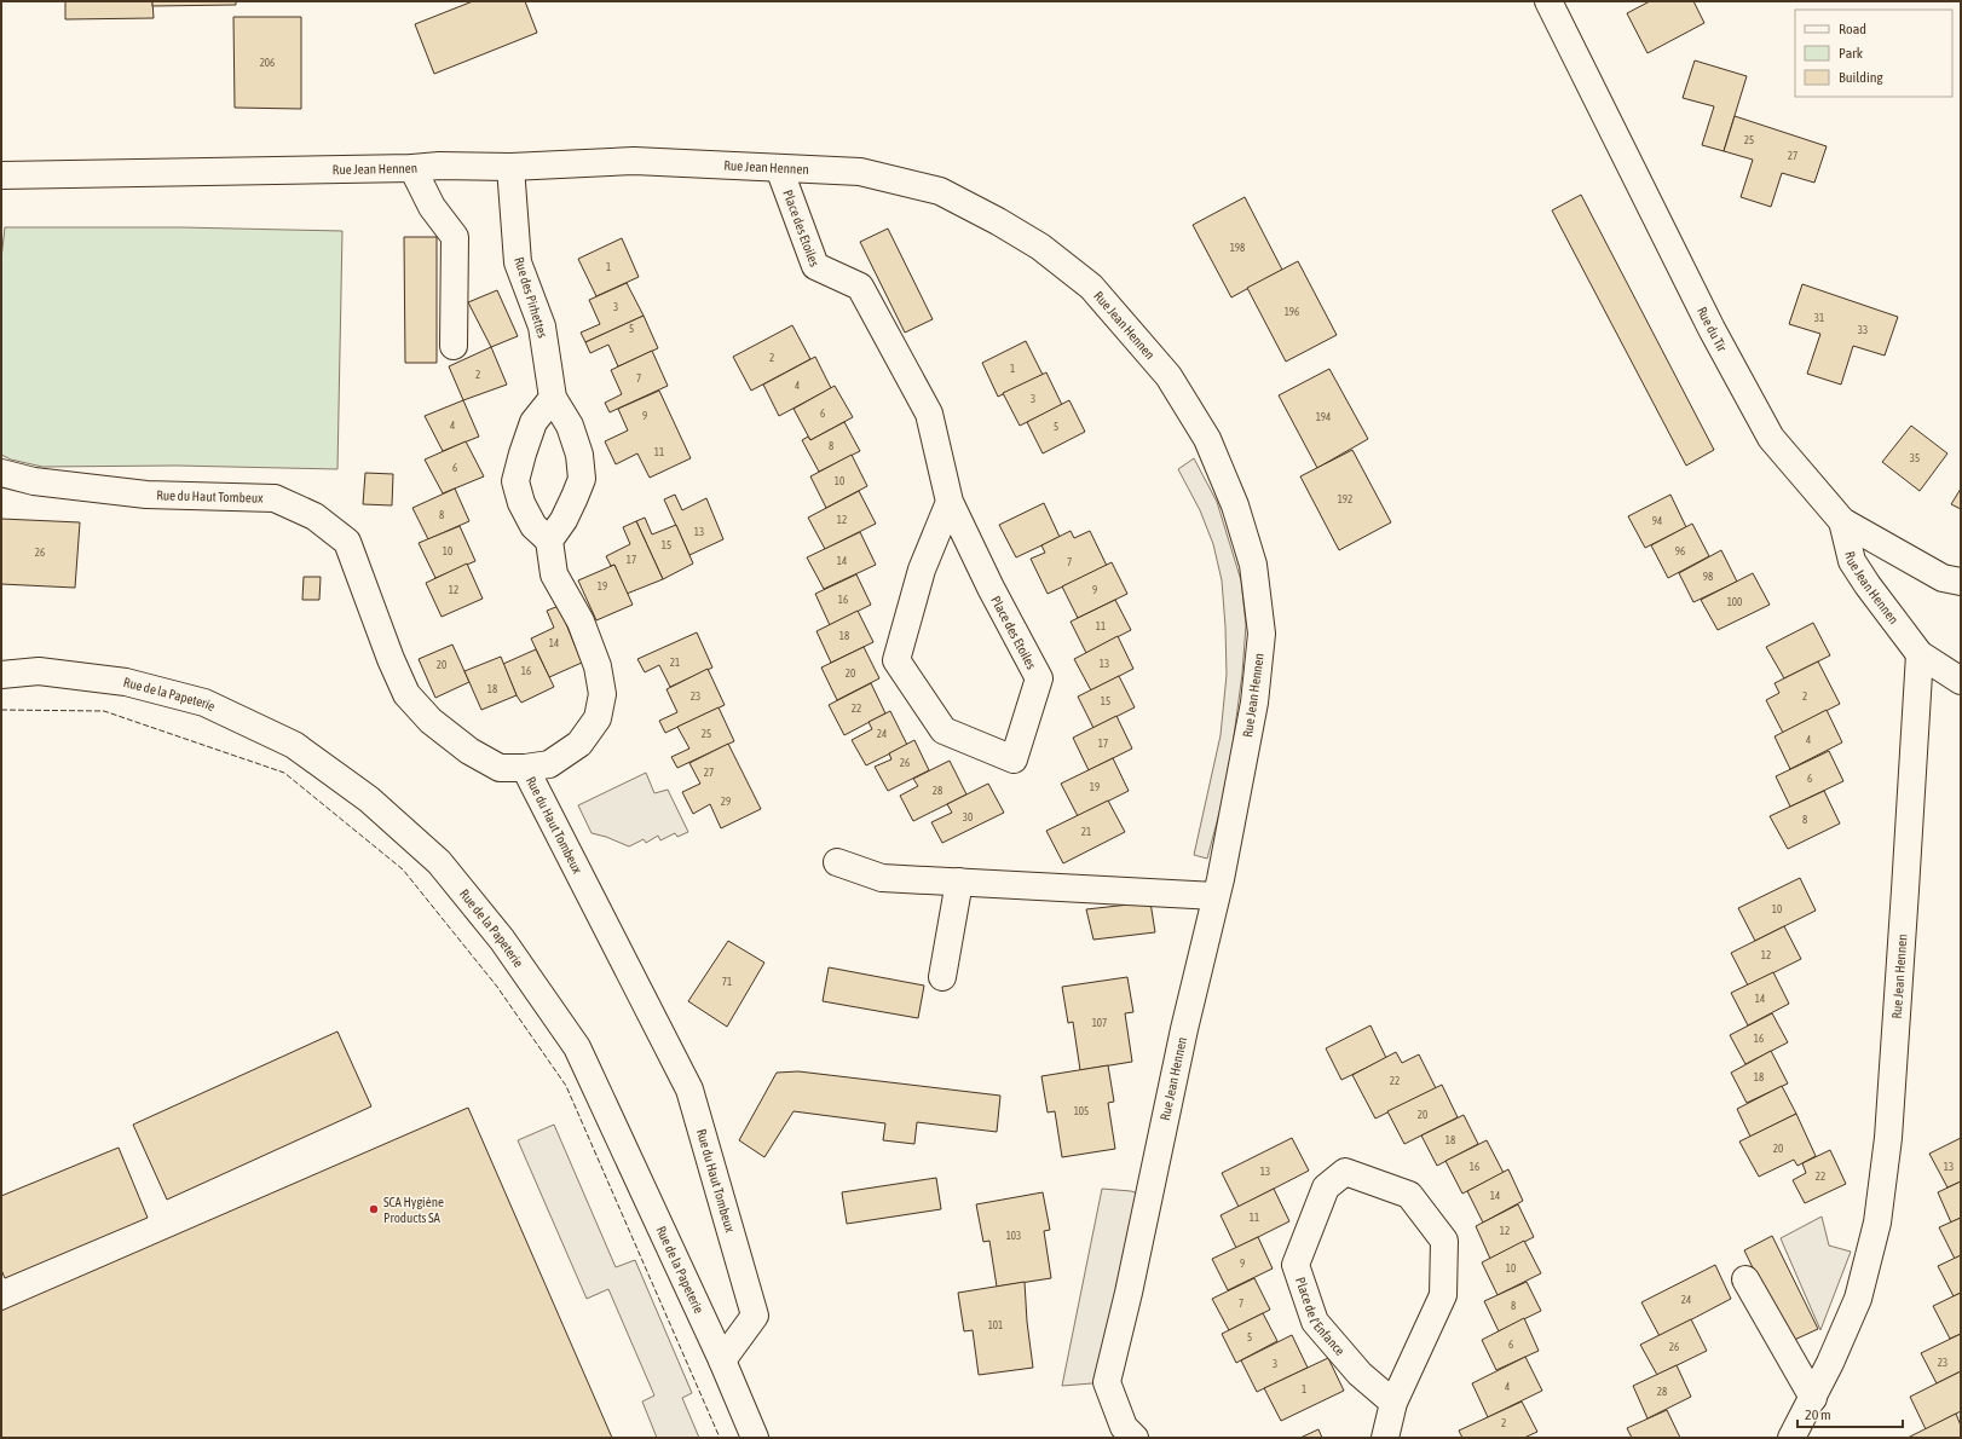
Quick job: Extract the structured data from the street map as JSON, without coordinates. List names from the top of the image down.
{
  "streets": {
    "street": [
      "Rue Jean Hennen",
      "Place des Etoiles",
      "Rue des Pirhettes",
      "Rue du Tir",
      "Rue du Haut Tombeux",
      "Rue de la Papeterie",
      "Place de l'Enfance"
    ]
  },
  "crossings": [
    ["Rue Jean Hennen", "Place des Etoiles"],
    ["Rue Jean Hennen", "Rue des Pirhettes"],
    ["Rue Jean Hennen", "Rue du Tir"],
    ["Rue du Haut Tombeux", "Rue de la Papeterie"]
  ],
  "places": ["SCA Hygiène Products SA"],
  "house_numbers": [
    "206",
    "25",
    "27",
    "198",
    "1",
    "3",
    "196",
    "31",
    "5",
    "33",
    "2",
    "1",
    "2",
    "7",
    "4",
    "3",
    "6",
    "9",
    "194",
    "4",
    "5",
    "8",
    "11",
    "35",
    "6",
    "10",
    "192",
    "8",
    "12",
    "94",
    "13",
    "15",
    "10",
    "96",
    "26",
    "17",
    "14",
    "7",
    "98",
    "19",
    "12",
    "9",
    "16",
    "100",
    "11",
    "18",
    "14",
    "21",
    "13",
    "20",
    "16",
    "20",
    "18",
    "23",
    "2",
    "15",
    "22",
    "25",
    "24",
    "4",
    "17",
    "26",
    "27",
    "6",
    "19",
    "28",
    "29",
    "30",
    "8",
    "21",
    "10",
    "12",
    "71",
    "14",
    "107",
    "16",
    "18",
    "22",
    "105",
    "20",
    "18",
    "20",
    "16",
    "13",
    "13",
    "22",
    "14",
    "11",
    "12",
    "103",
    "9",
    "10",
    "24",
    "7",
    "8",
    "101",
    "5",
    "6",
    "26",
    "23",
    "3",
    "4",
    "1",
    "28",
    "2"
  ],
  "legend": ["Road", "Park", "Building"],
  "scale_bar": "20 m"
}
